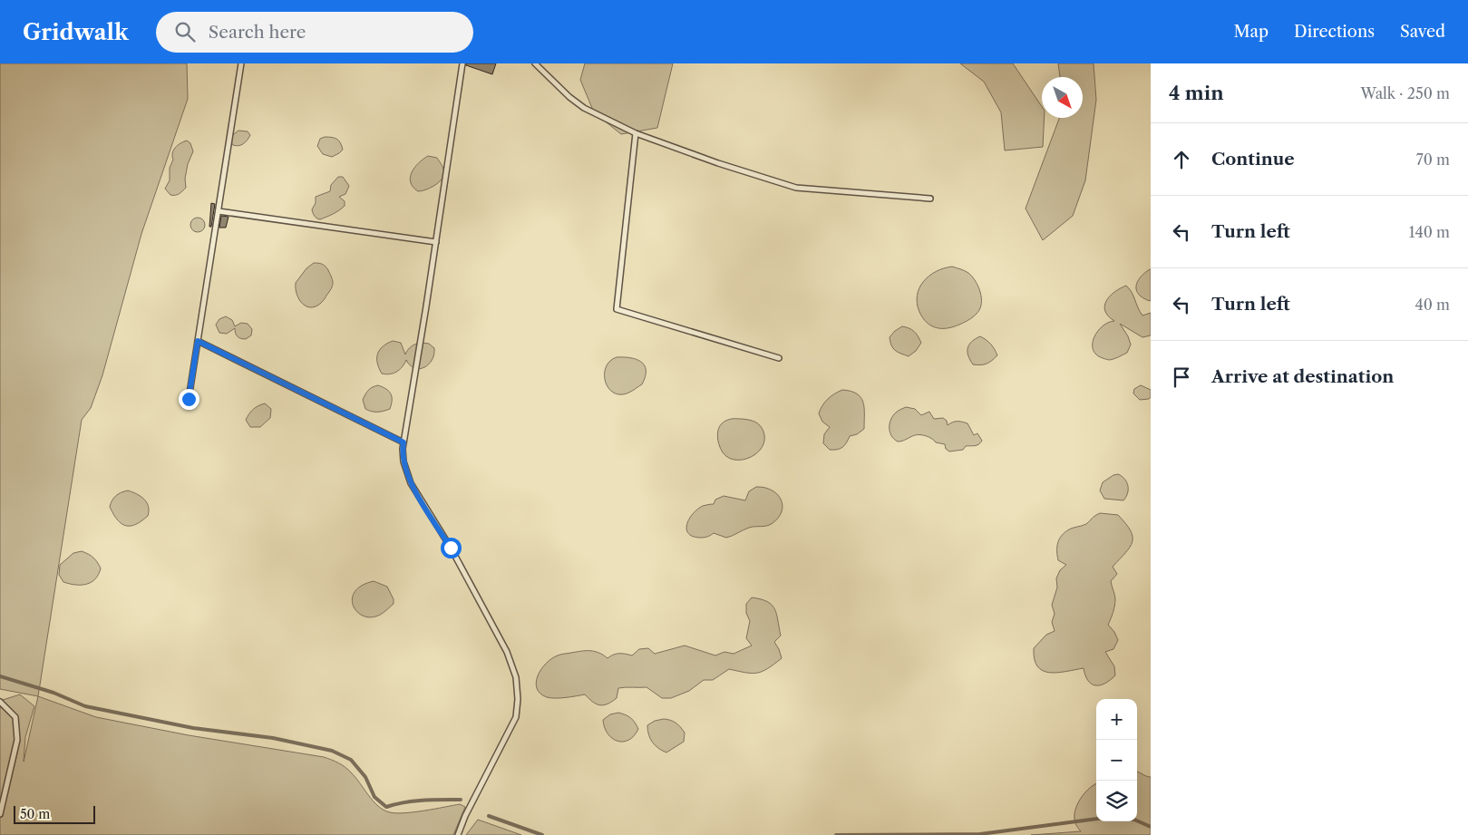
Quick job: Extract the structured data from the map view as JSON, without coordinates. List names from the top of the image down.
{
  "scale_bar": "50 m",
  "north": "bottom right",
  "page": {
    "header": "Gridwalk",
    "search": "Search here",
    "nav": ["Map", "Directions", "Saved"],
    "heading": ["4 min", "Walk · 250 m"],
    "list": [
      ["Continue", "70 m"],
      ["Turn left", "140 m"],
      ["Turn left", "40 m"],
      "Arrive at destination"
    ],
    "map_buttons": ["+", "−"],
    "scale": "50 m"
  }
}
